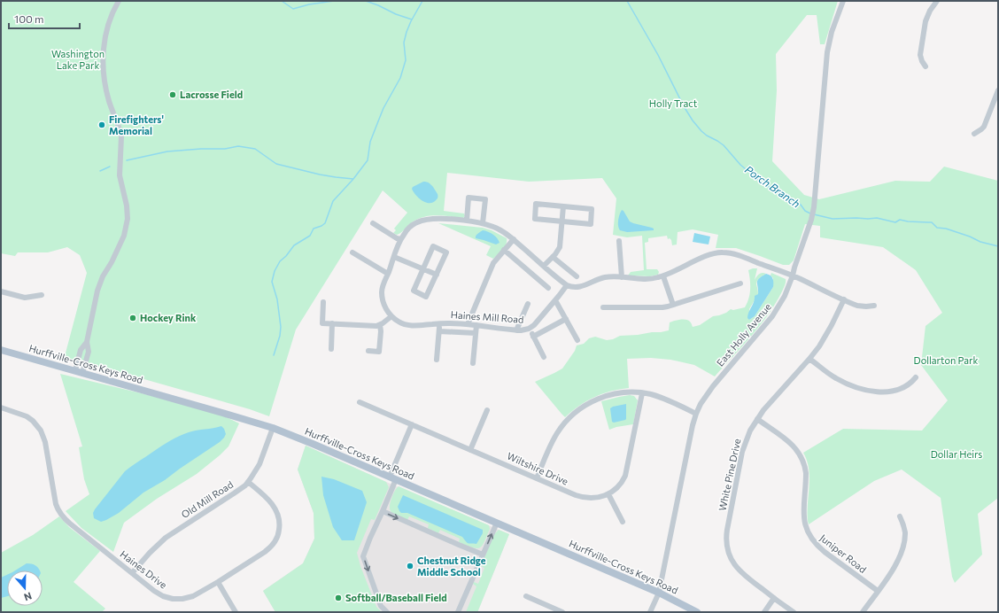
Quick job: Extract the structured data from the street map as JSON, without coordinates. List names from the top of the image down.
{
  "streets": {
    "main road": ["Hurffville-Cross Keys Road"],
    "street": [
      "Haines Mill Road",
      "East Holly Avenue",
      "Wiltshire Drive",
      "White Pine Drive",
      "Old Mill Road",
      "Juniper Road",
      "Haines Drive"
    ]
  },
  "crossings": [
    ["East Holly Avenue", "Hurffville-Cross Keys Road"],
    ["Hurffville-Cross Keys Road", "Old Mill Road"],
    ["White Pine Drive", "Juniper Road"],
    ["Old Mill Road", "Haines Drive"]
  ],
  "water": ["Porch Branch"],
  "parks": [
    "Washington Lake Park",
    "Holly Tract",
    "Dollarton Park",
    "Dollar Heirs"
  ],
  "places": [
    "Lacrosse Field",
    "Firefighters' Memorial",
    "Hockey Rink",
    "Chestnut Ridge Middle School",
    "Softball/Baseball Field"
  ],
  "scale_bar": "100 m",
  "north": "bottom"
}
